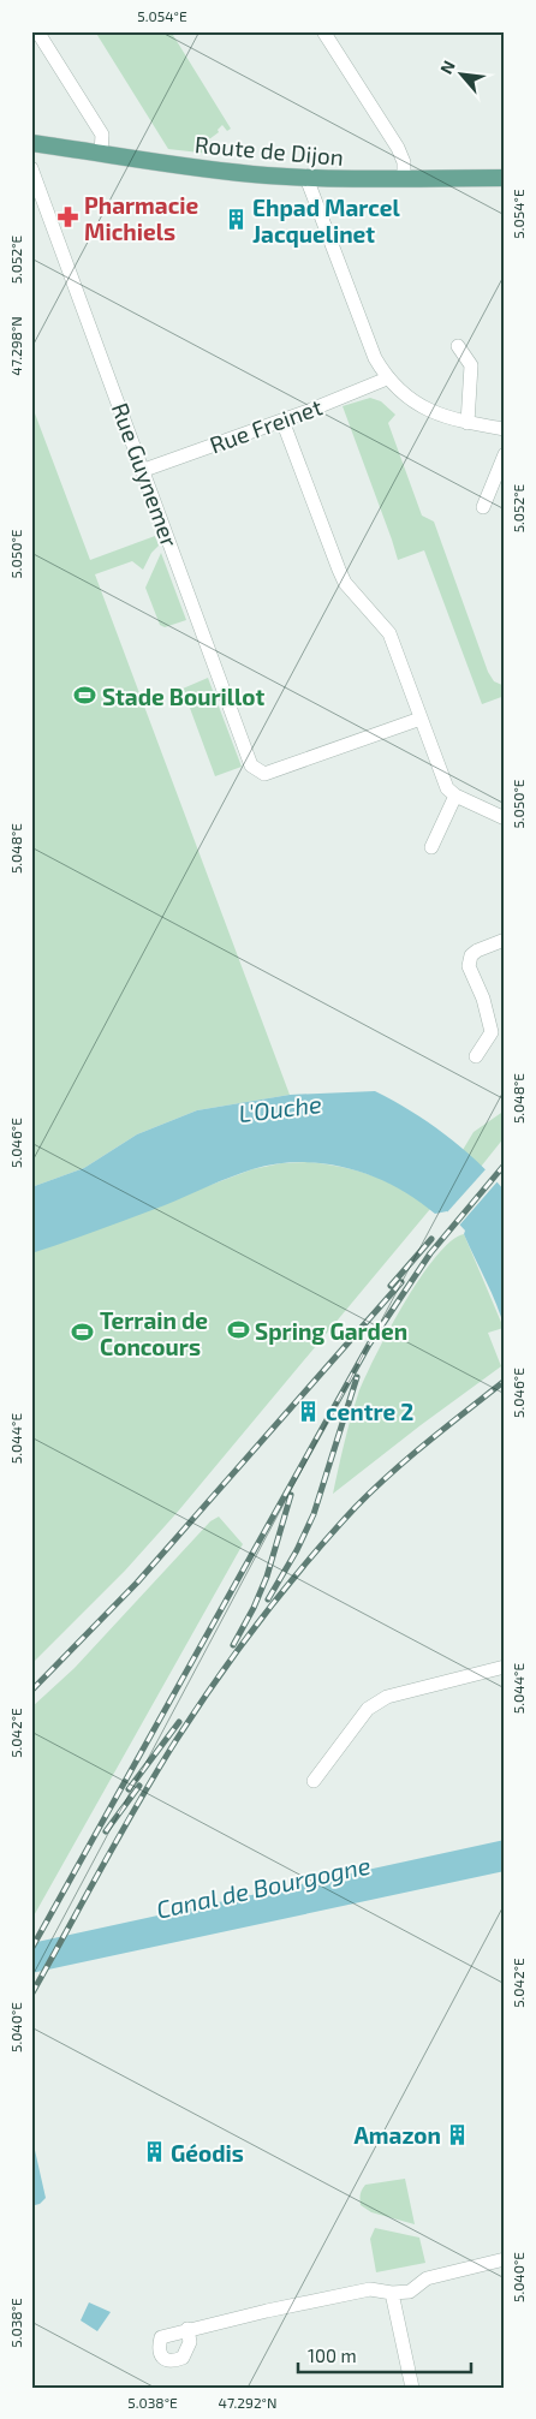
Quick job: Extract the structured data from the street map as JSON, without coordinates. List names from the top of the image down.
{
  "streets": {
    "main road": ["Route de Dijon"],
    "street": ["Rue Freinet", "Rue Guynemer"]
  },
  "crossings": [
    ["Rue Freinet", "Rue Guynemer"]
  ],
  "water": ["L'Ouche", "Canal de Bourgogne"],
  "places": {
    "pharmacy": ["Pharmacie Michiels"],
    "building": [
      "Ehpad Marcel Jacquelinet",
      "centre 2",
      "Amazon",
      "Géodis"
    ],
    "sports": ["Stade Bourillot", "Spring Garden", "Terrain de Concours"]
  },
  "scale_bar": "100 m",
  "north": "top left",
  "coordinates": [
    "5.054°E",
    "5.052°E",
    "47.298°N",
    "5.050°E",
    "5.048°E",
    "5.046°E",
    "5.044°E",
    "5.042°E",
    "5.040°E",
    "5.038°E",
    "47.292°N"
  ]
}
